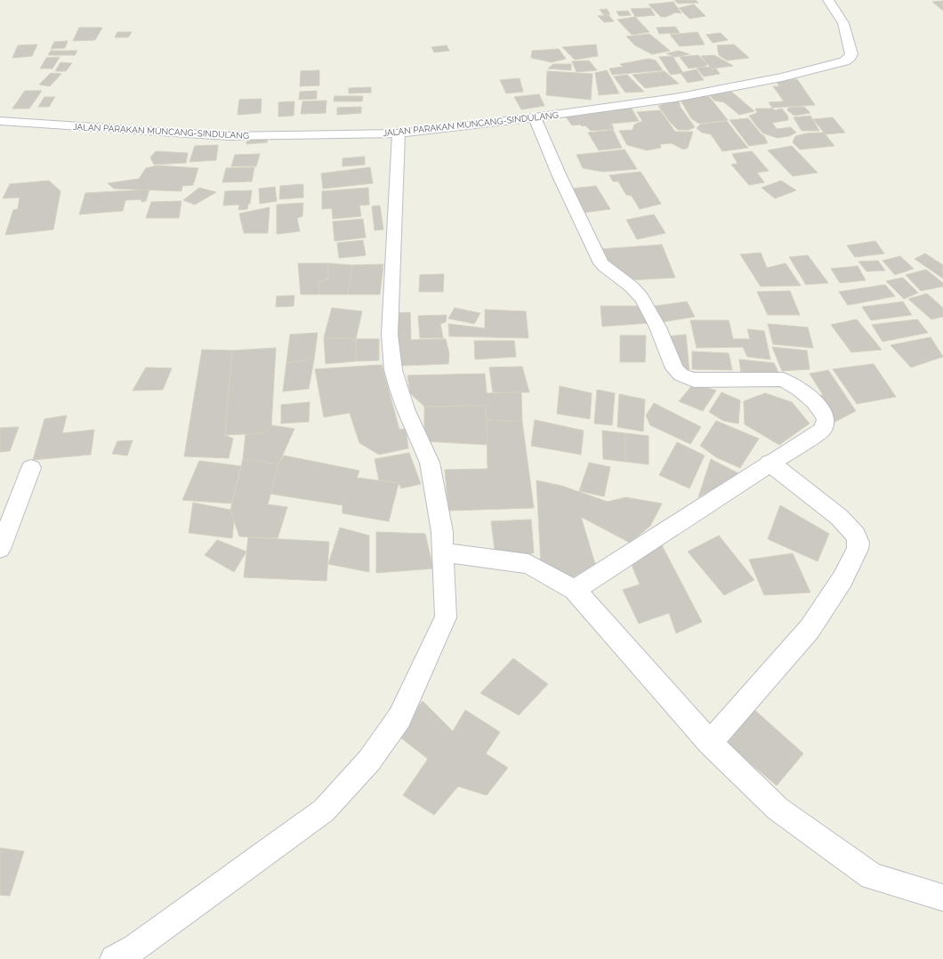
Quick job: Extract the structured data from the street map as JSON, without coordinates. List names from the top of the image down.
{
  "streets": {
    "street": ["JALAN PARAKAN MUNCANG-SINDULANG"]
  }
}
